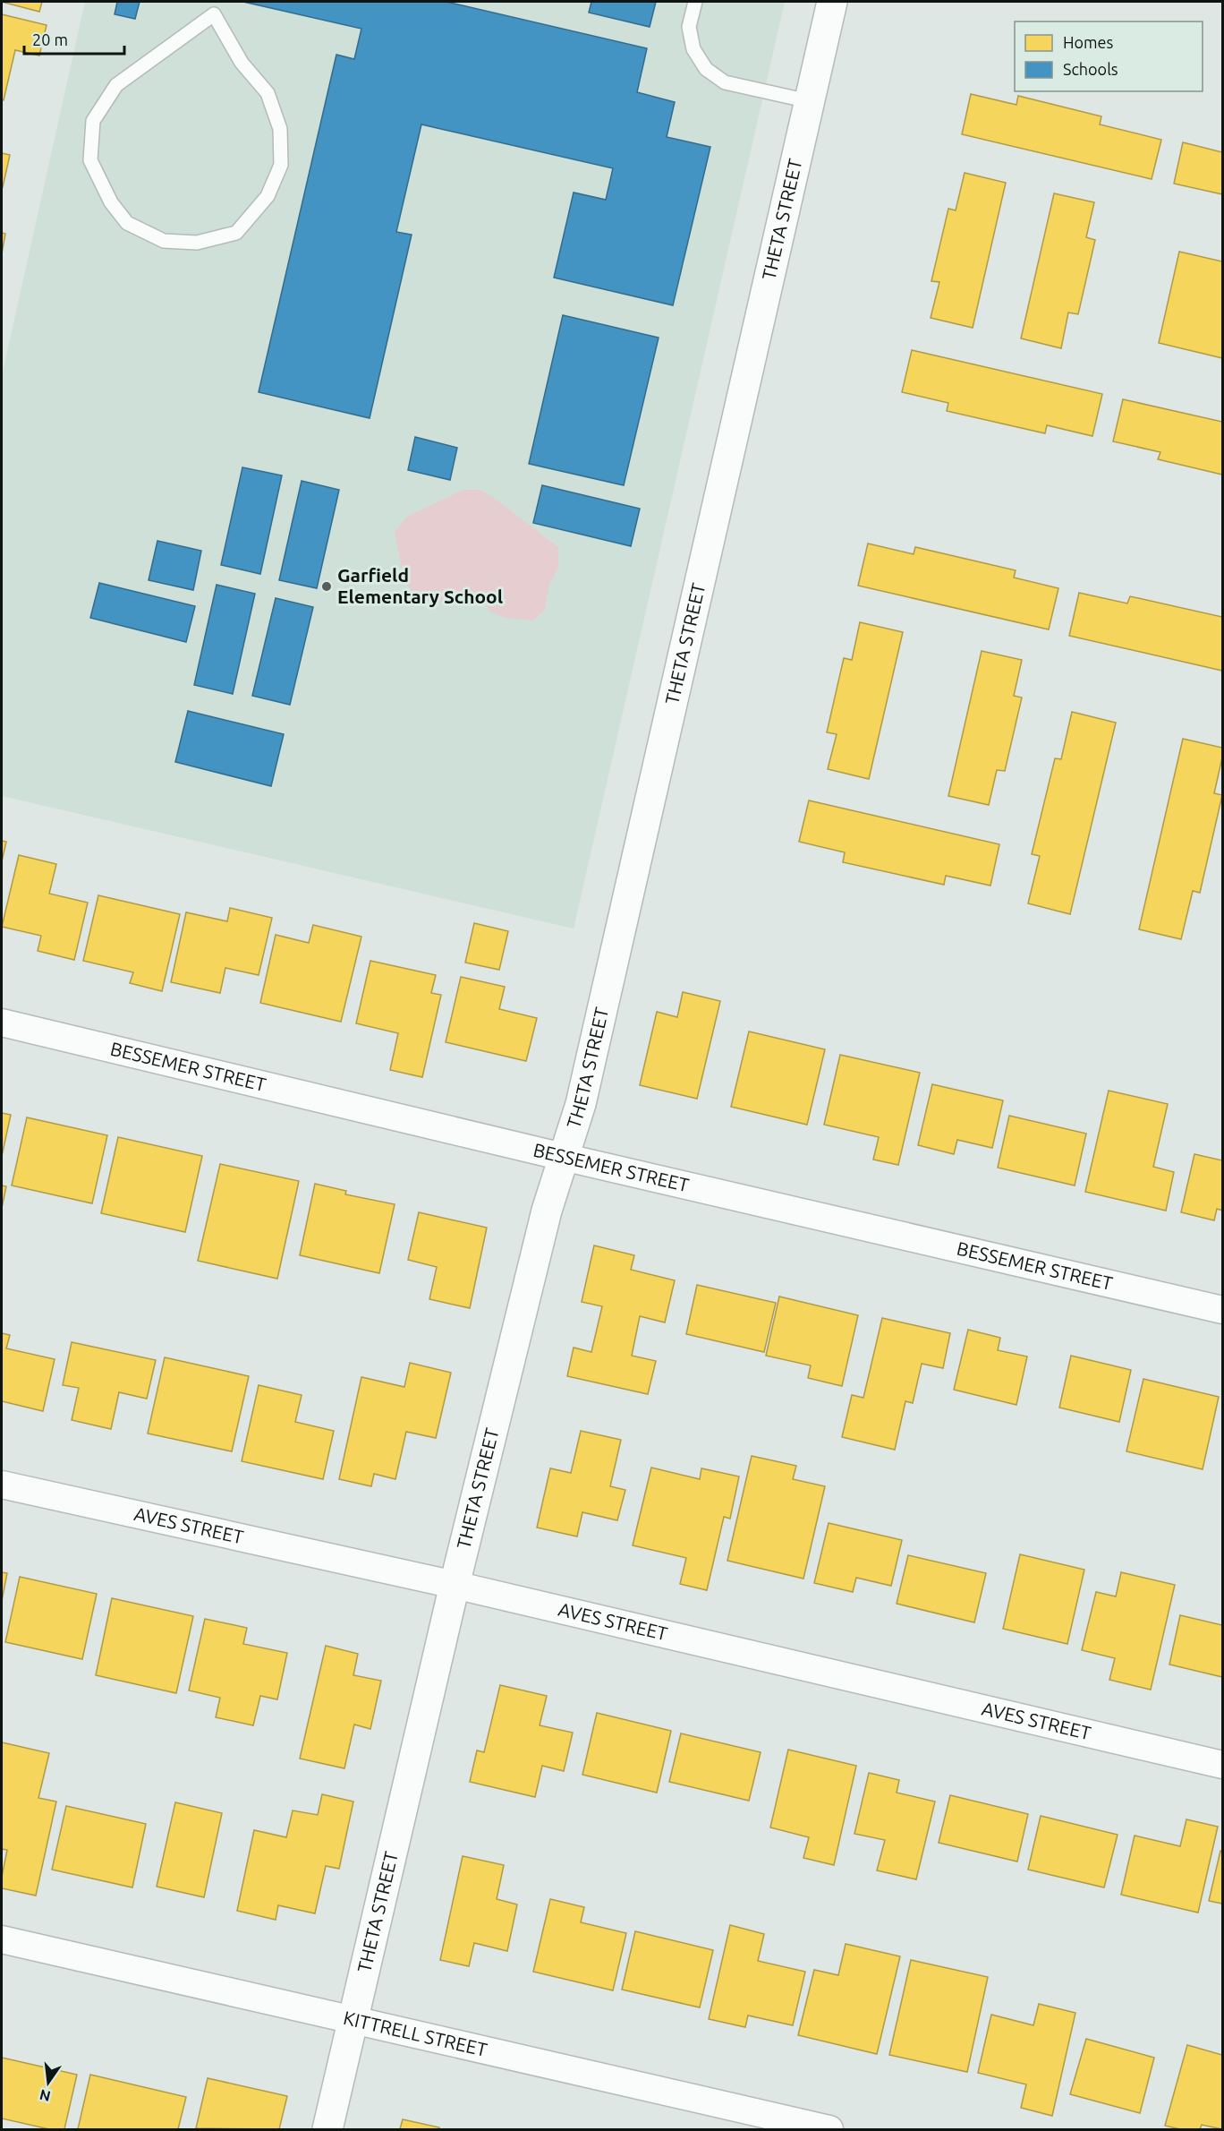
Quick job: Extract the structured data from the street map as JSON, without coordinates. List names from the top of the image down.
{
  "streets": {
    "street": [
      "THETA STREET",
      "BESSEMER STREET",
      "AVES STREET",
      "KITTRELL STREET"
    ]
  },
  "crossings": [
    ["THETA STREET", "BESSEMER STREET"],
    ["THETA STREET", "AVES STREET"],
    ["THETA STREET", "KITTRELL STREET"]
  ],
  "places": ["Garfield Elementary School"],
  "legend": ["Homes", "Schools"],
  "scale_bar": "20 m",
  "north": "bottom"
}
